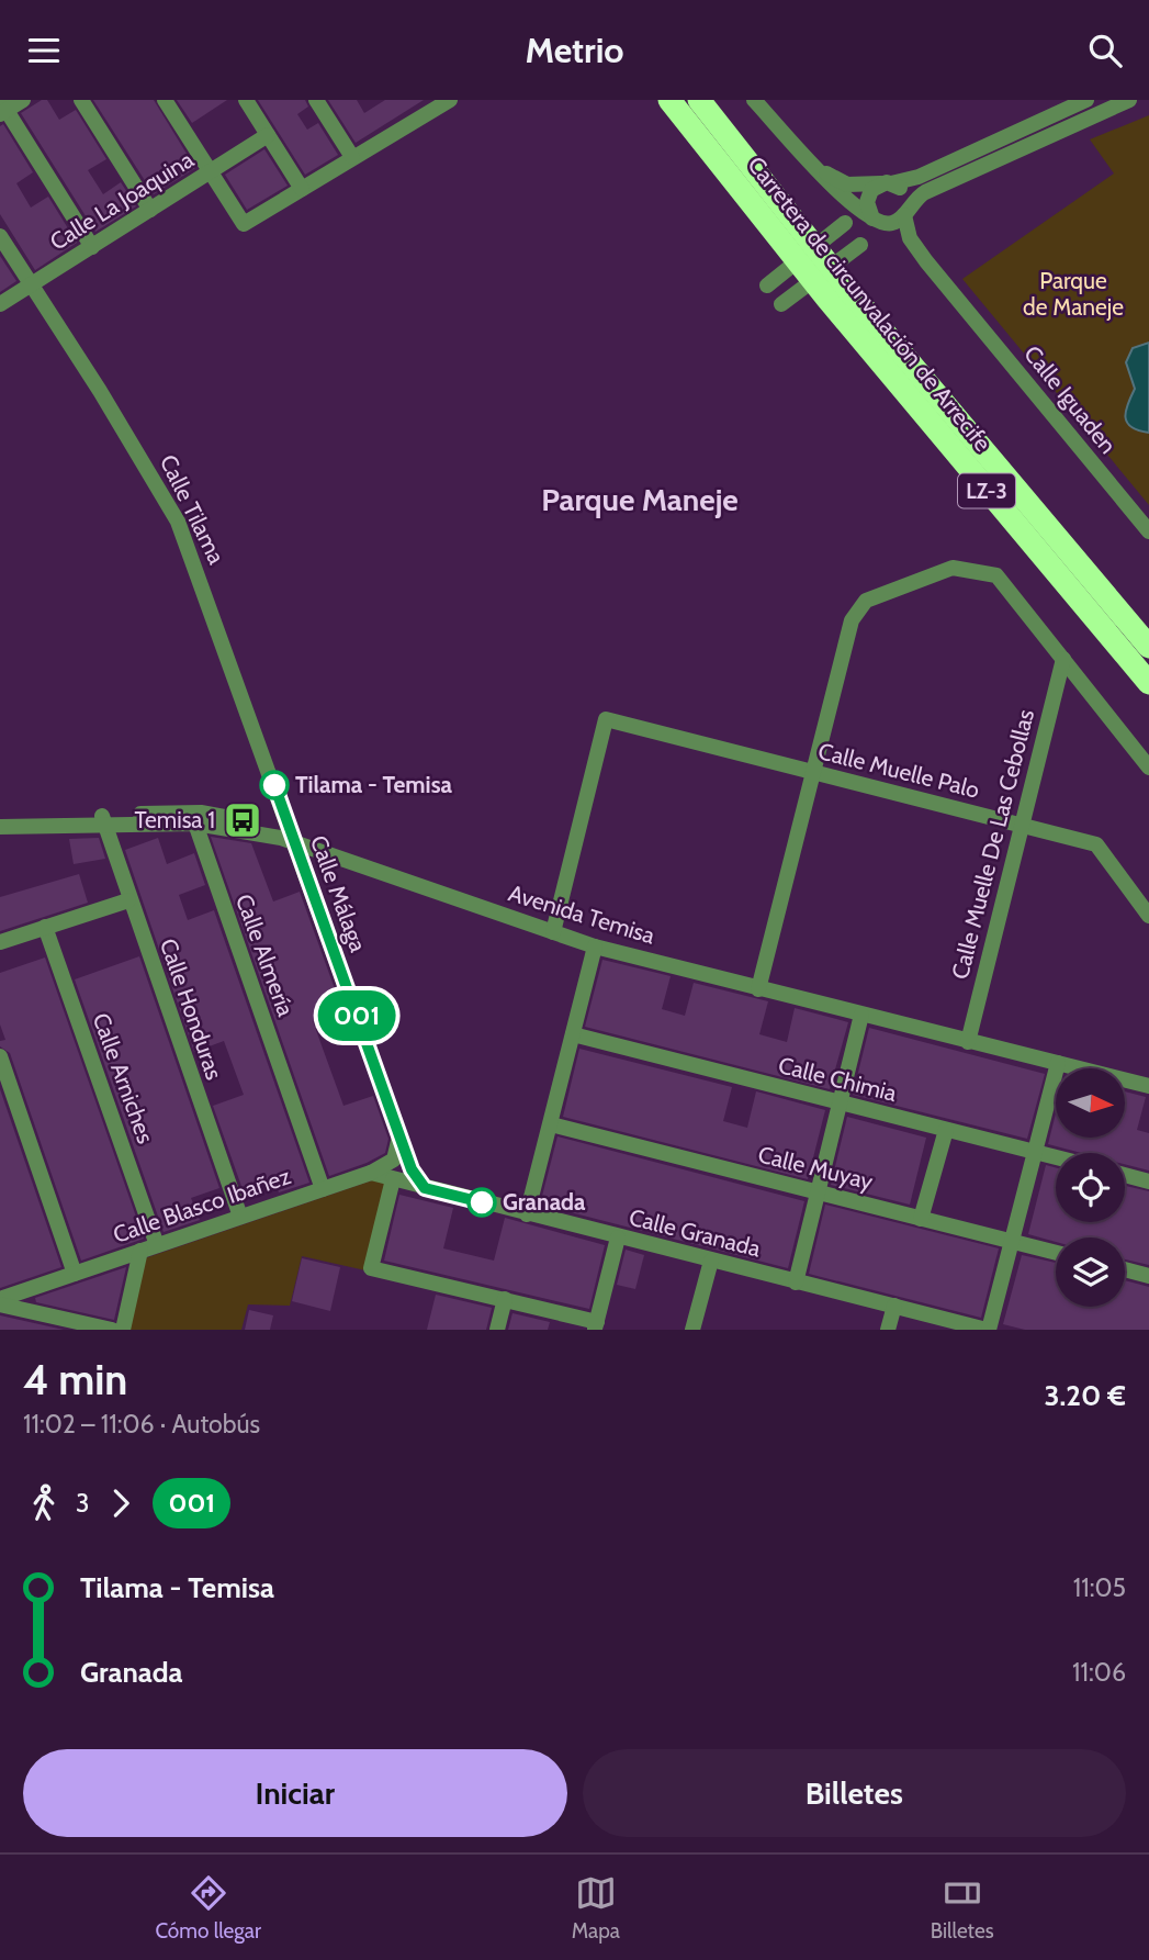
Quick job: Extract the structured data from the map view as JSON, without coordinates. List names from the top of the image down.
{
  "streets": {
    "highway": ["Carretera de circunvalación de Arrecife", "LZ-3"],
    "street": [
      "Calle La Joaquina",
      "Calle Iguaden",
      "Calle Tilama",
      "Calle Muelle Palo",
      "Calle Muelle De Las Cebollas",
      "Calle Málaga",
      "Avenida Temisa",
      "Calle Almería",
      "Calle Honduras",
      "Calle Arniches",
      "Calle Chimia",
      "Calle Muyay",
      "Calle Blasco Ibañez",
      "Calle Granada"
    ]
  },
  "crossings": [
    ["Calle La Joaquina", "Calle Tilama"],
    ["Calle Tilama", "Calle Málaga"],
    ["Calle Tilama", "Avenida Temisa"],
    ["Calle Muelle Palo", "Calle Muelle De Las Cebollas"],
    ["Calle Muelle Palo", "Avenida Temisa"],
    ["Calle Muelle De Las Cebollas", "Avenida Temisa"],
    ["Calle Málaga", "Avenida Temisa"],
    ["Calle Málaga", "Calle Blasco Ibañez"],
    ["Calle Málaga", "Calle Granada"],
    ["Avenida Temisa", "Calle Almería"],
    ["Avenida Temisa", "Calle Honduras"],
    ["Calle Almería", "Calle Blasco Ibañez"],
    ["Calle Honduras", "Calle Blasco Ibañez"],
    ["Calle Arniches", "Calle Blasco Ibañez"],
    ["Calle Blasco Ibañez", "Calle Granada"]
  ],
  "districts": ["Parque Maneje"],
  "parks": ["Parque de Maneje"],
  "places": {
    "other": ["Tilama - Temisa", "Granada"],
    "bus stop": ["Temisa 1"]
  },
  "lines": ["bus line 001"],
  "north": "right",
  "page": {
    "header": "Metrio",
    "on_map": "001",
    "heading": ["4 min", "11:02 – 11:06 · Autobús", "3.20 €"],
    "legs": ["3", "001"],
    "list": [
      {
        "name": "Tilama - Temisa",
        "value": "11:05"
      },
      {
        "name": "Granada",
        "value": "11:06"
      }
    ],
    "buttons": ["Iniciar", "Billetes"],
    "tabs": ["Cómo llegar", "Mapa", "Billetes"]
  }
}
